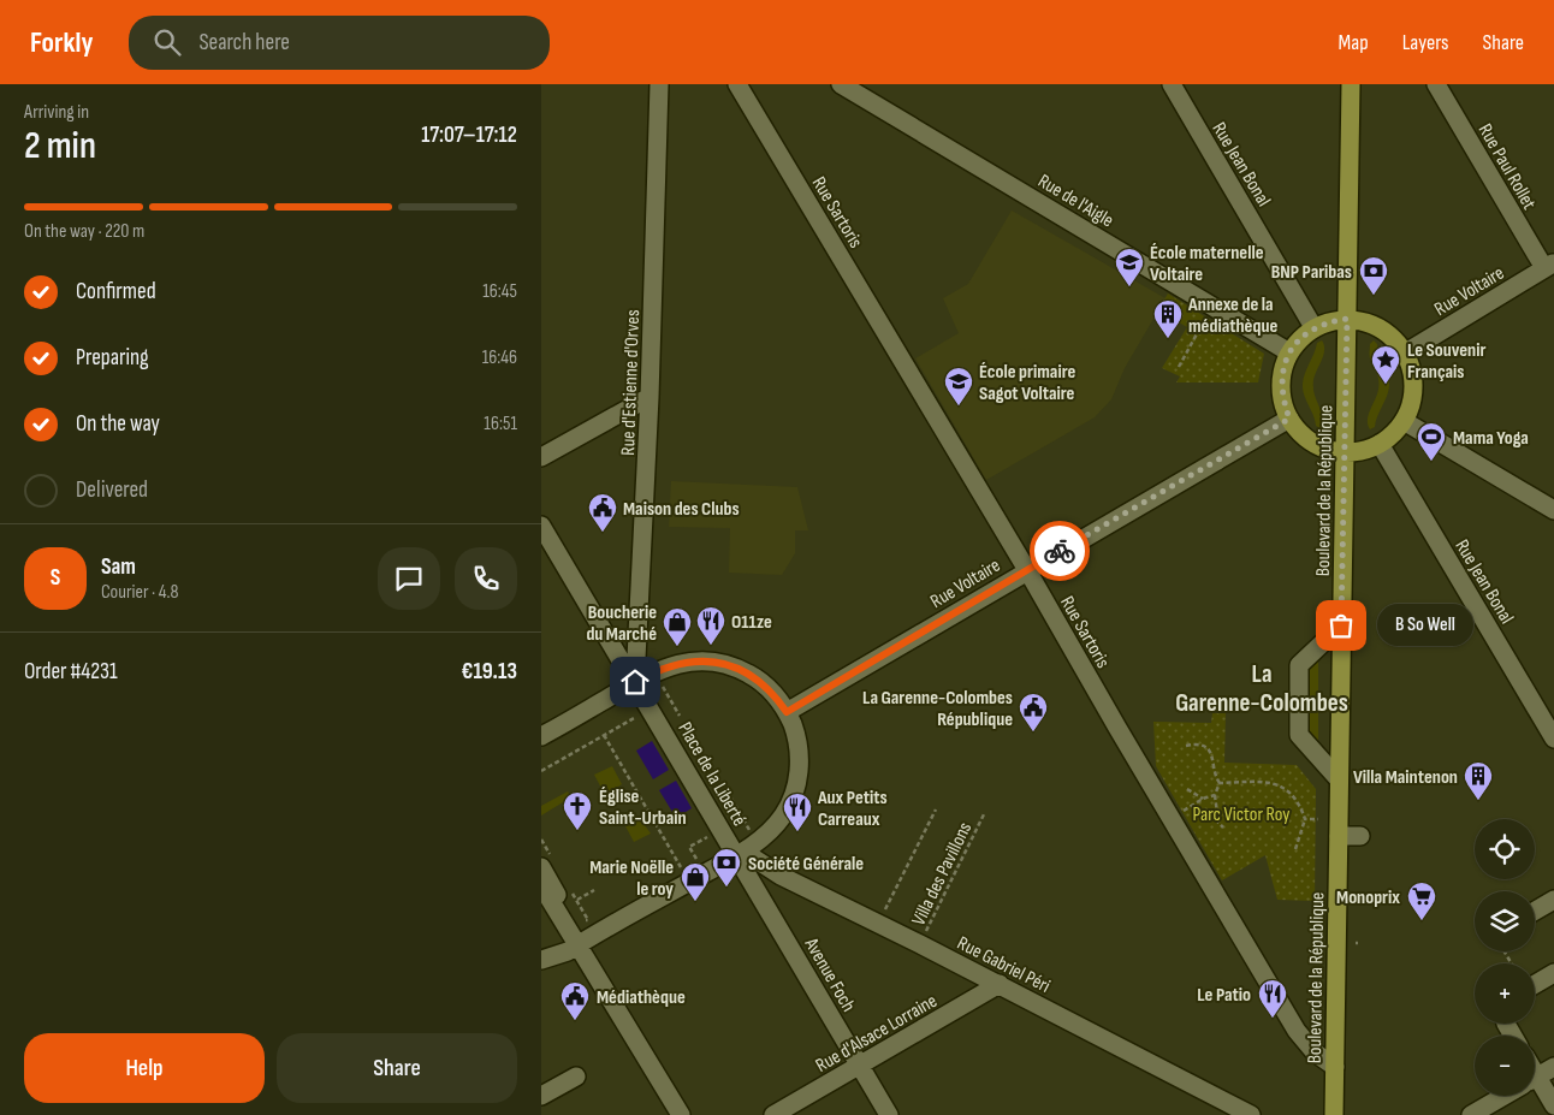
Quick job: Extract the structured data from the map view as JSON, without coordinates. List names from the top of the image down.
{
  "streets": {
    "main road": ["Boulevard de la République"],
    "street": [
      "Rue Jean Bonal",
      "Rue Paul Rollet",
      "Rue de l'Aigle",
      "Rue Sartoris",
      "Rue Voltaire",
      "Rue d'Estienne d'Orves",
      "Place de la Liberté",
      "Rue Gabriel Péri",
      "Avenue Foch",
      "Rue d'Alsace Lorraine"
    ],
    "path": ["Villa des Pavillons"]
  },
  "crossings": [
    ["Rue Paul Rollet", "Rue Voltaire"],
    ["Rue Sartoris", "Rue Voltaire"],
    ["Rue Sartoris", "Boulevard de la République"],
    ["Rue Voltaire", "Place de la Liberté"],
    ["Rue d'Estienne d'Orves", "Place de la Liberté"],
    ["Place de la Liberté", "Rue Gabriel Péri"],
    ["Place de la Liberté", "Avenue Foch"],
    ["Villa des Pavillons", "Rue Gabriel Péri"],
    ["Rue Gabriel Péri", "Avenue Foch"],
    ["Rue Gabriel Péri", "Rue d'Alsace Lorraine"],
    ["Avenue Foch", "Rue d'Alsace Lorraine"]
  ],
  "districts": ["La Garenne-Colombes"],
  "parks": ["Parc Victor Roy"],
  "places": {
    "school or university": ["École maternelle Voltaire", "École primaire Sagot Voltaire"],
    "bank": ["BNP Paribas", "Société Générale"],
    "building": ["Annexe de la médiathèque", "Villa Maintenon"],
    "place": ["Le Souvenir Français"],
    "sports": ["Mama Yoga"],
    "public building": ["Maison des Clubs", "La Garenne-Colombes République", "Médiathèque"],
    "other": ["B So Well"],
    "restaurant": ["O11ze", "Aux Petits Carreaux", "Le Patio"],
    "shop": ["Boucherie du Marché", "Marie Noëlle le roy"],
    "church": ["Église Saint-Urbain"],
    "supermarket": ["Monoprix"]
  },
  "page": {
    "header": "Forkly",
    "search": "Search here",
    "nav": ["Map", "Layers", "Share"],
    "heading": ["2 min", "Arriving in", "17:07–17:12"],
    "panel": [
      "Sam",
      "Courier · 4.8",
      "Order #4231",
      "€19.13"
    ],
    "bar": "On the way · 220 m",
    "list": [
      ["Confirmed", "16:45"],
      ["Preparing", "16:46"],
      ["On the way", "16:51"],
      "Delivered"
    ],
    "round": "S",
    "bubble": "B So Well",
    "map_buttons": ["+", "−"],
    "buttons": ["Help", "Share"]
  }
}
